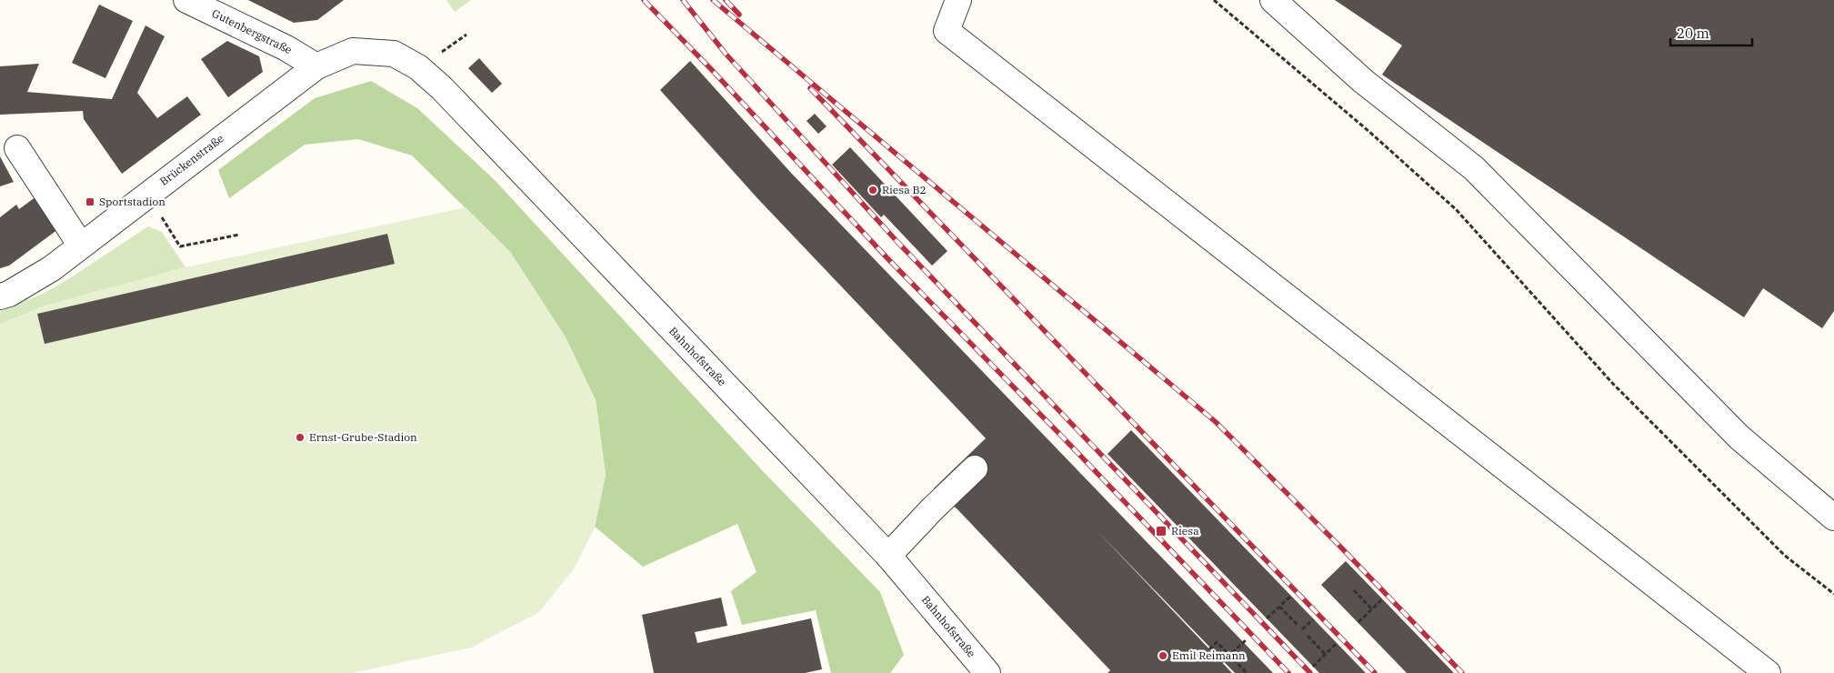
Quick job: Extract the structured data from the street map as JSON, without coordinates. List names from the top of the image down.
{
  "streets": {
    "street": ["Gutenbergstraße", "Brückenstraße", "Bahnhofstraße"]
  },
  "crossings": [
    ["Gutenbergstraße", "Brückenstraße"],
    ["Brückenstraße", "Bahnhofstraße"]
  ],
  "places": {
    "other": ["Riesa B2", "Ernst-Grube-Stadion", "Emil Reimann"],
    "transit": ["Sportstadion", "Riesa"]
  },
  "scale_bar": "20 m"
}
